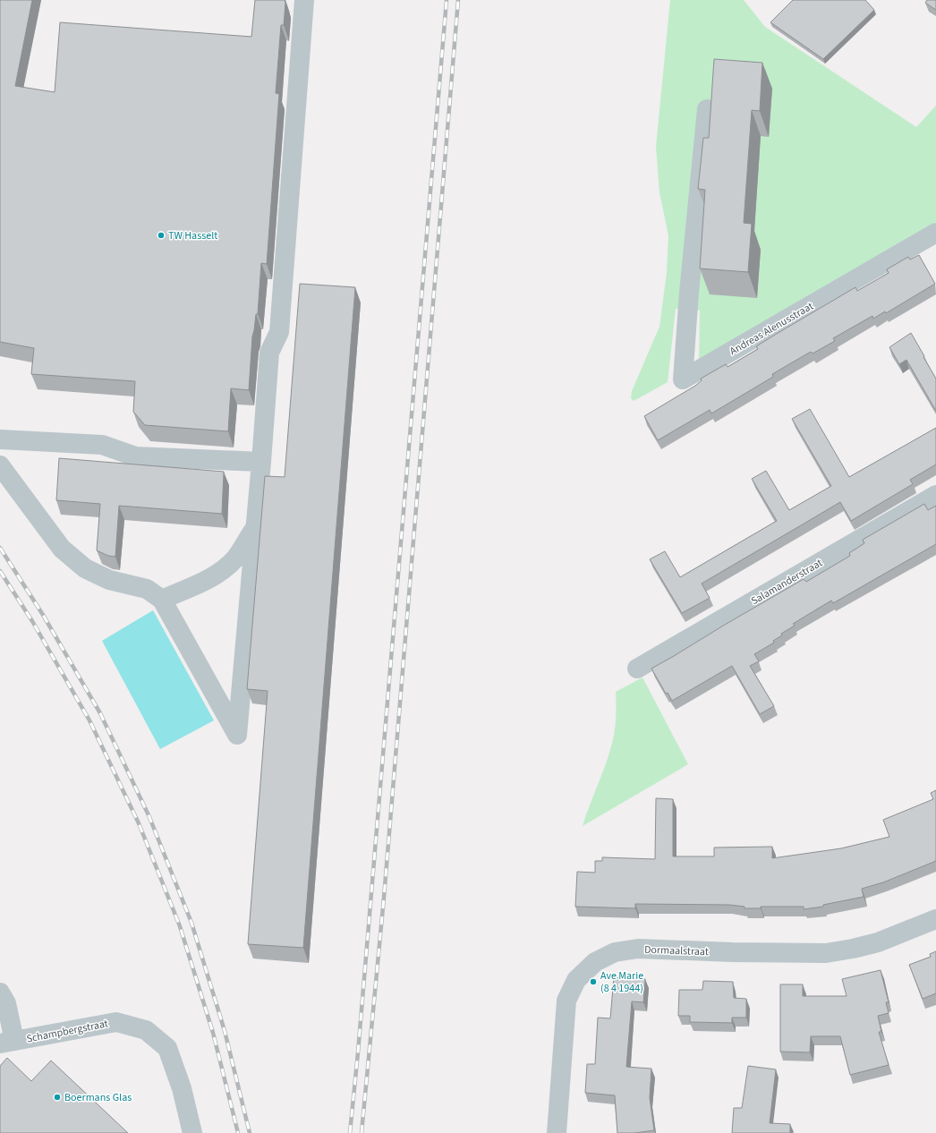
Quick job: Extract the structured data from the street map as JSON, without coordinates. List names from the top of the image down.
{
  "streets": {
    "street": [
      "Andreas Alenusstraat",
      "Salamanderstraat",
      "Dormaalstraat",
      "Schampbergstraat"
    ]
  },
  "places": ["TW Hasselt", "Ave Marie (8 4 1944)", "Boermans Glas"]
}
